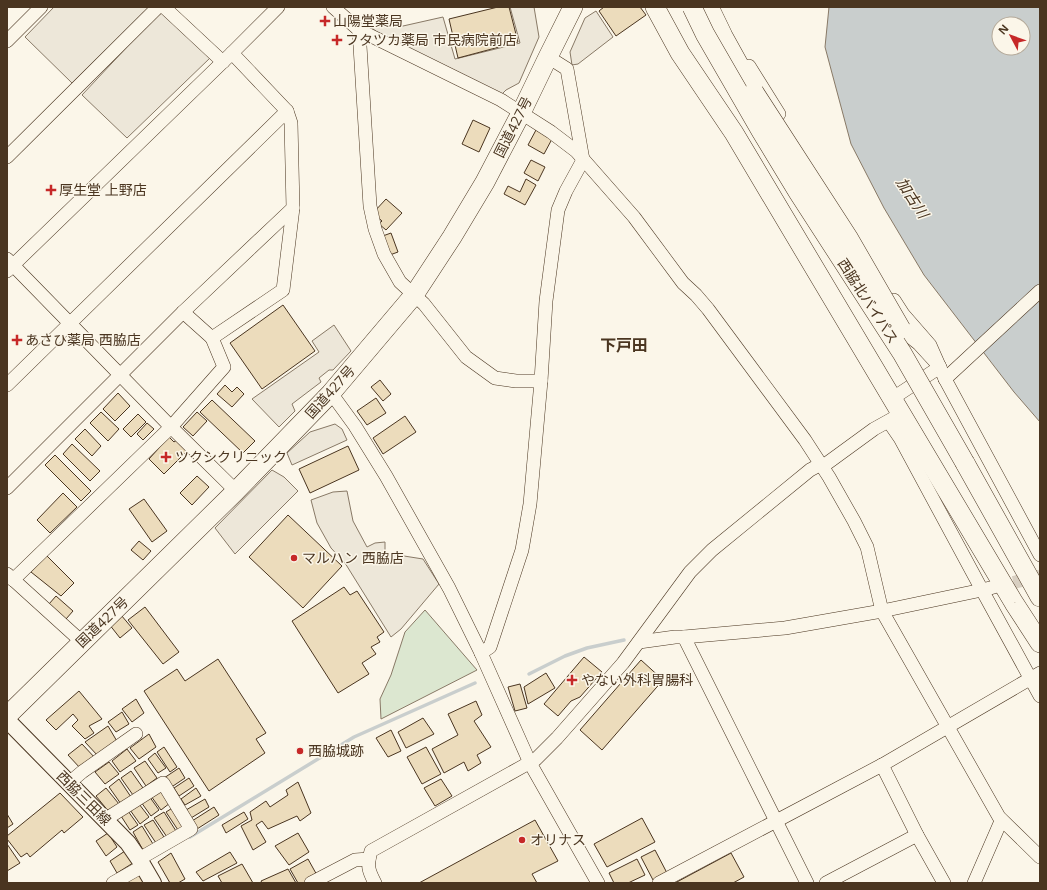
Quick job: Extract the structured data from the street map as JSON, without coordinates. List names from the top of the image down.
{
  "streets": {
    "highway": ["国道427号", "西脇北バイパス"],
    "main road": ["西脇三田線"]
  },
  "districts": ["下戸田"],
  "water": ["加古川"],
  "places": {
    "health": [
      "山陽堂薬局",
      "フタツカ薬局 市民病院前店",
      "厚生堂 上野店",
      "あさひ薬局 西脇店",
      "ツクシクリニック",
      "やない外科胃腸科"
    ],
    "other": ["マルハン 西脇店", "西脇城跡", "オリナス"]
  },
  "north": "top left"
}
